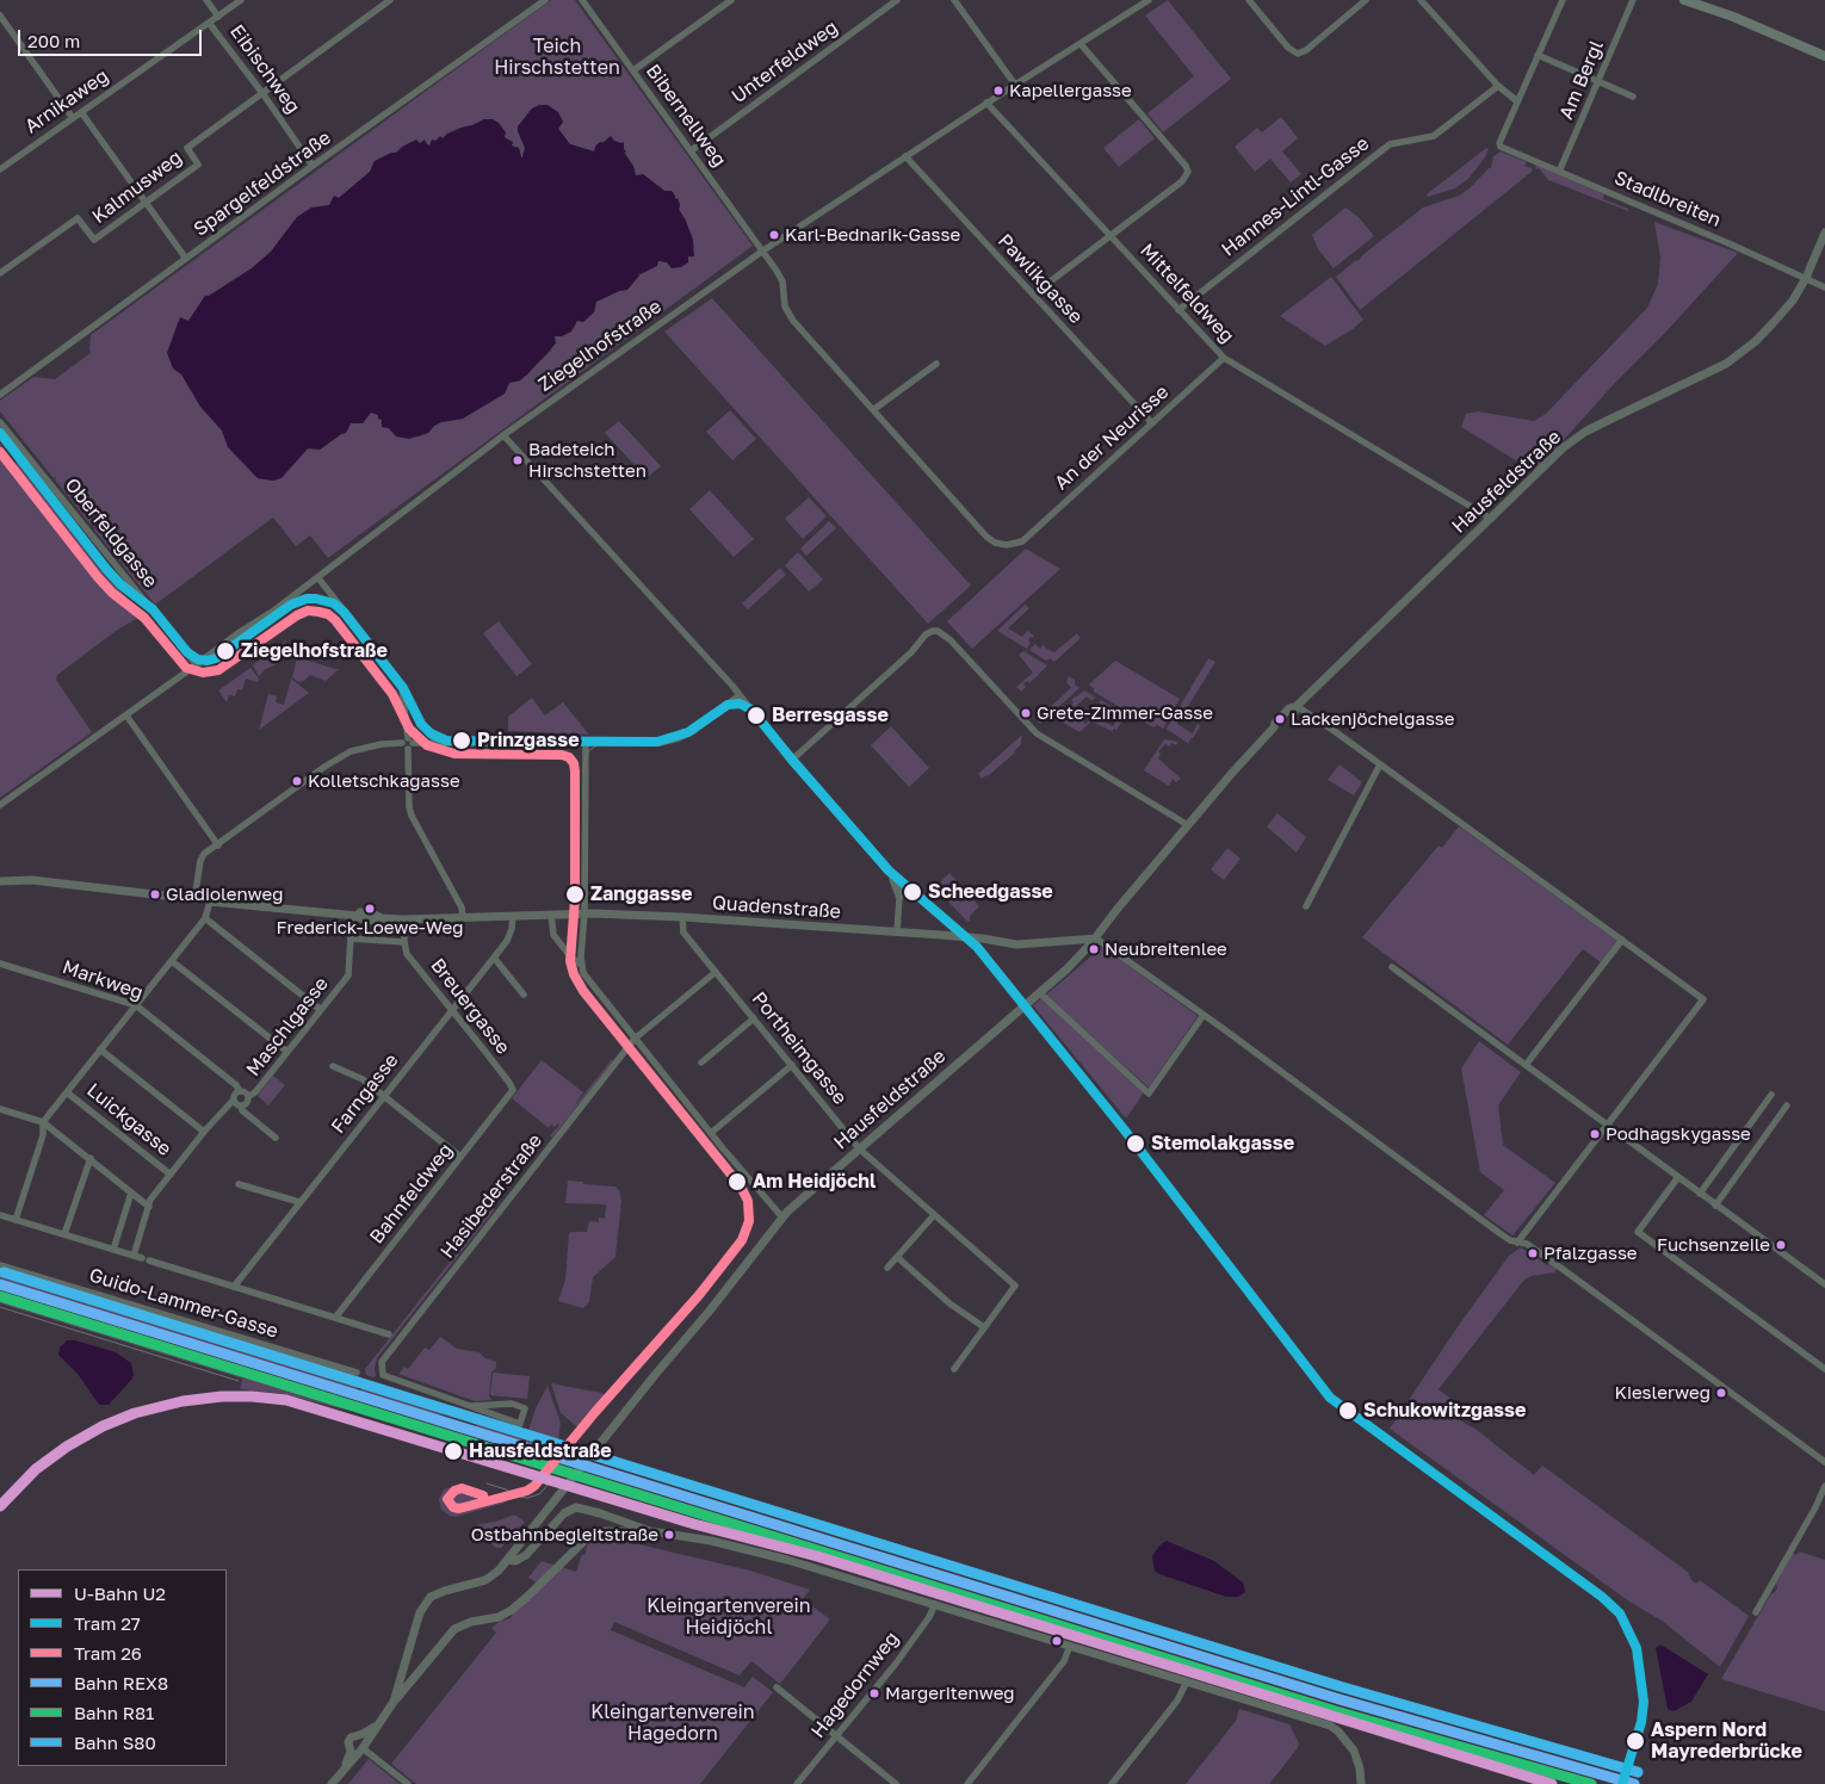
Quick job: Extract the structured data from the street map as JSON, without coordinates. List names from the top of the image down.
{
  "streets": {
    "street": [
      "Unterfeldweg",
      "Eibischweg",
      "Am Bergl",
      "Arnikaweg",
      "Bibernellweg",
      "Spargelfeldstraße",
      "Kalmusweg",
      "Hannes-Lintl-Gasse",
      "Stadlbreiten",
      "Pawlikgasse",
      "Mittelfeldweg",
      "Ziegelhofstraße",
      "An der Neurisse",
      "Hausfeldstraße",
      "Oberfeldgasse",
      "Quadenstraße",
      "Markweg",
      "Breuergasse",
      "Maschlgasse",
      "Portheimgasse",
      "Farngasse",
      "Luickgasse",
      "Bahnfeldweg",
      "Hasibederstraße",
      "Guido-Lammer-Gasse",
      "Hagedornweg"
    ]
  },
  "crossings": [
    ["Unterfeldweg", "Bibernellweg"],
    ["Eibischweg", "Arnikaweg"],
    ["Eibischweg", "Spargelfeldstraße"],
    ["Eibischweg", "Kalmusweg"],
    ["Am Bergl", "Stadlbreiten"],
    ["Bibernellweg", "Ziegelhofstraße"],
    ["Hannes-Lintl-Gasse", "Mittelfeldweg"],
    ["Stadlbreiten", "Hausfeldstraße"],
    ["Pawlikgasse", "Ziegelhofstraße"],
    ["Pawlikgasse", "An der Neurisse"],
    ["Mittelfeldweg", "Ziegelhofstraße"],
    ["Mittelfeldweg", "An der Neurisse"],
    ["Mittelfeldweg", "Hausfeldstraße"],
    ["Ziegelhofstraße", "Oberfeldgasse"],
    ["Hausfeldstraße", "Quadenstraße"],
    ["Hausfeldstraße", "Portheimgasse"],
    ["Quadenstraße", "Maschlgasse"],
    ["Quadenstraße", "Portheimgasse"],
    ["Quadenstraße", "Farngasse"],
    ["Markweg", "Maschlgasse"],
    ["Breuergasse", "Farngasse"],
    ["Breuergasse", "Bahnfeldweg"],
    ["Portheimgasse", "Hasibederstraße"]
  ],
  "parks": ["Teich Hirschstetten", "Kleingartenverein Heidjöchl", "Kleingartenverein Hagedorn"],
  "places": [
    "Kapellergasse",
    "Karl-Bednarik-Gasse",
    "Badeteich Hirschstetten",
    "Ziegelhofstraße",
    "Grete-Zimmer-Gasse",
    "Berresgasse",
    "Lackenjöchelgasse",
    "Prinzgasse",
    "Kolletschkagasse",
    "Scheedgasse",
    "Gladiolenweg",
    "Zanggasse",
    "Frederick-Loewe-Weg",
    "Neubreitenlee",
    "Podhagskygasse",
    "Stemolakgasse",
    "Am Heidjöchl",
    "Fuchsenzeile",
    "Pfalzgasse",
    "Kieslerweg",
    "Schukowitzgasse",
    "Hausfeldstraße",
    "Ostbahnbegleitstraße",
    "Margeritenweg",
    "Aspern Nord Mayrederbrücke"
  ],
  "lines": [
    "tram line 27",
    "tram line 26",
    "rail line S80",
    "rail line REX8",
    "rail line R81",
    "metro line U2"
  ],
  "legend": [
    "U-Bahn U2",
    "Tram 27",
    "Tram 26",
    "Bahn REX8",
    "Bahn R81",
    "Bahn S80"
  ],
  "scale_bar": "200 m"
}
